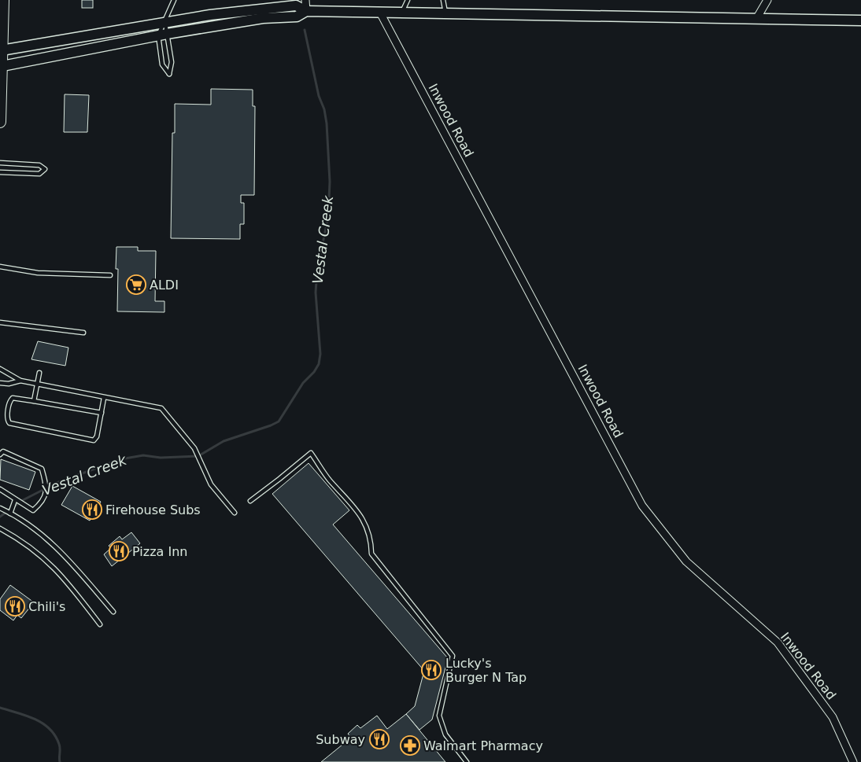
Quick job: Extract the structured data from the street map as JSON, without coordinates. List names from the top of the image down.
{
  "streets": {
    "street": ["Inwood Road"]
  },
  "water": ["Vestal Creek"],
  "places": {
    "supermarket": ["ALDI"],
    "restaurant": [
      "Firehouse Subs",
      "Pizza Inn",
      "Chili's",
      "Lucky's Burger N Tap",
      "Subway"
    ],
    "pharmacy": ["Walmart Pharmacy"]
  }
}
